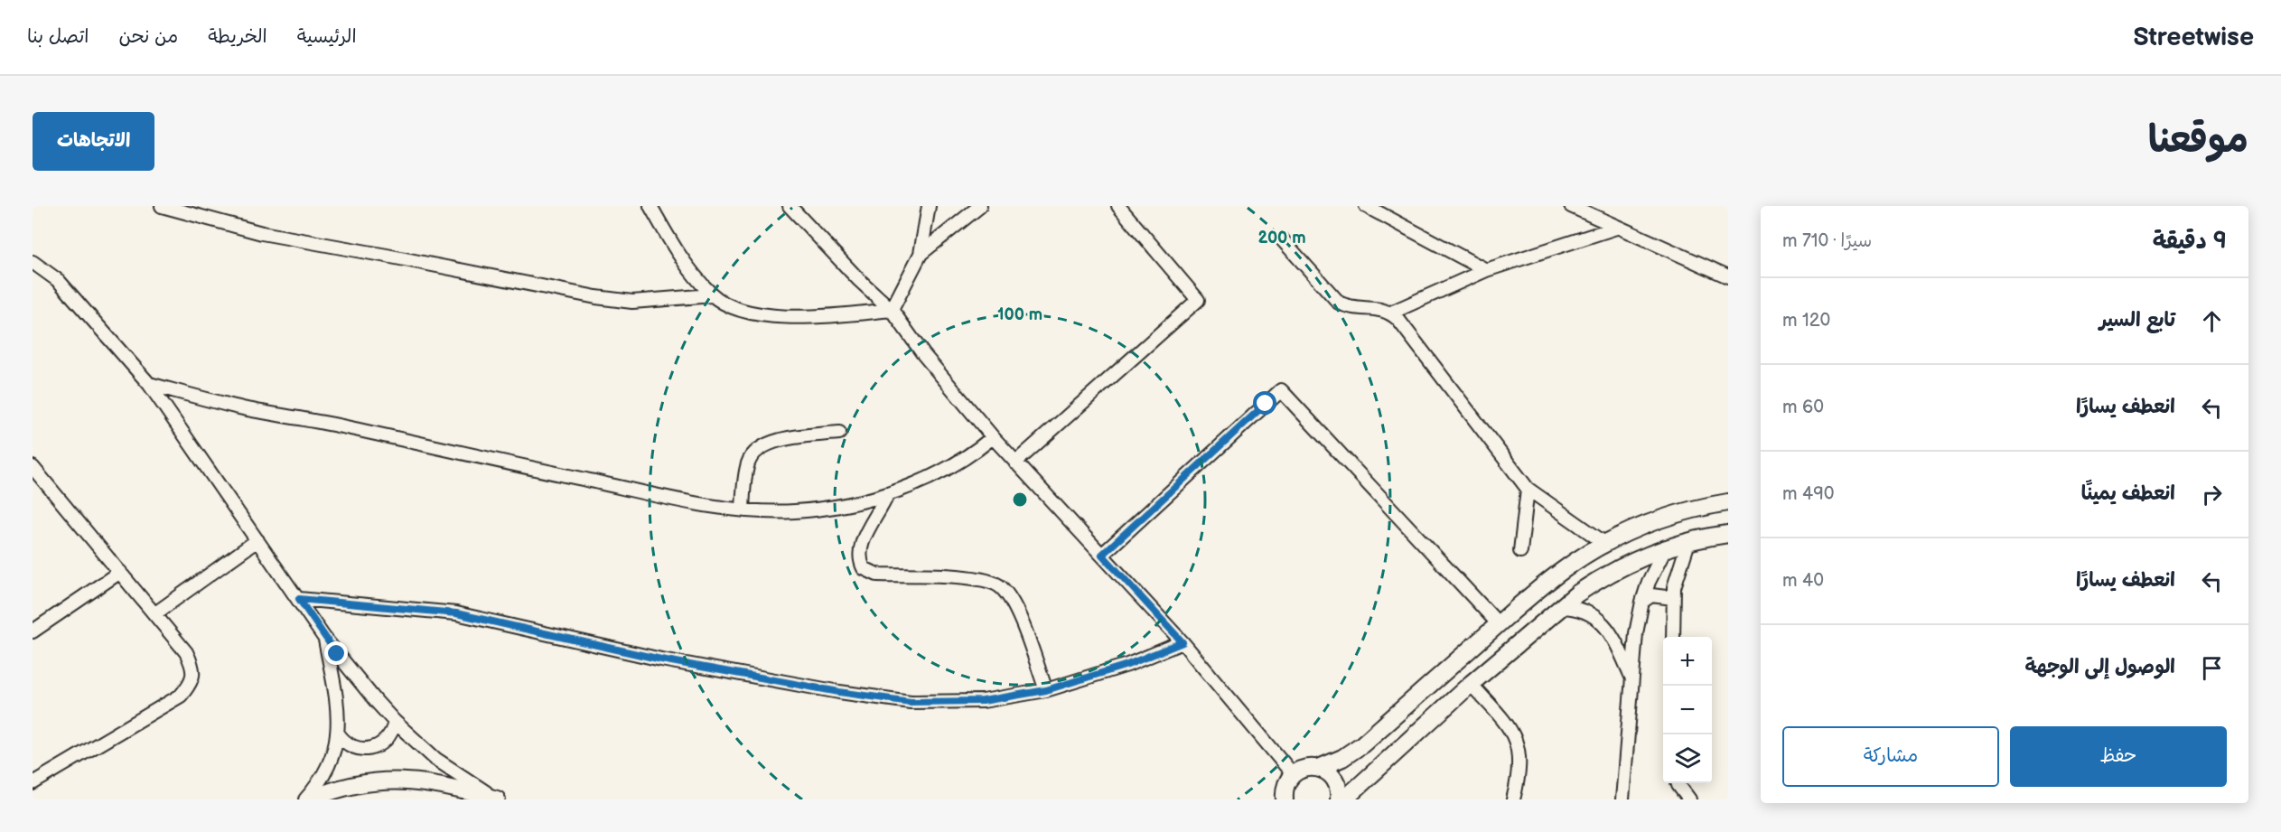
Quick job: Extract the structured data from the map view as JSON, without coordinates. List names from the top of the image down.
{
  "page": {
    "header": "Streetwise",
    "nav": [
      "الرئيسية",
      "الخريطة",
      "من نحن",
      "اتصل بنا"
    ],
    "title": "موقعنا",
    "buttons": [
      "الاتجاهات",
      ["حفظ", "مشاركة"]
    ],
    "heading": ["9 دقيقة", "سيرًا · 710 m"],
    "list": [
      ["تابع السير", "120 m"],
      ["انعطف يسارًا", "60 m"],
      ["انعطف يمينًا", "490 m"],
      ["انعطف يسارًا", "40 m"],
      "الوصول إلى الوجهة"
    ],
    "map_buttons": ["+", "−"]
  },
  "rings": ["200 m", "100 m"]
}
